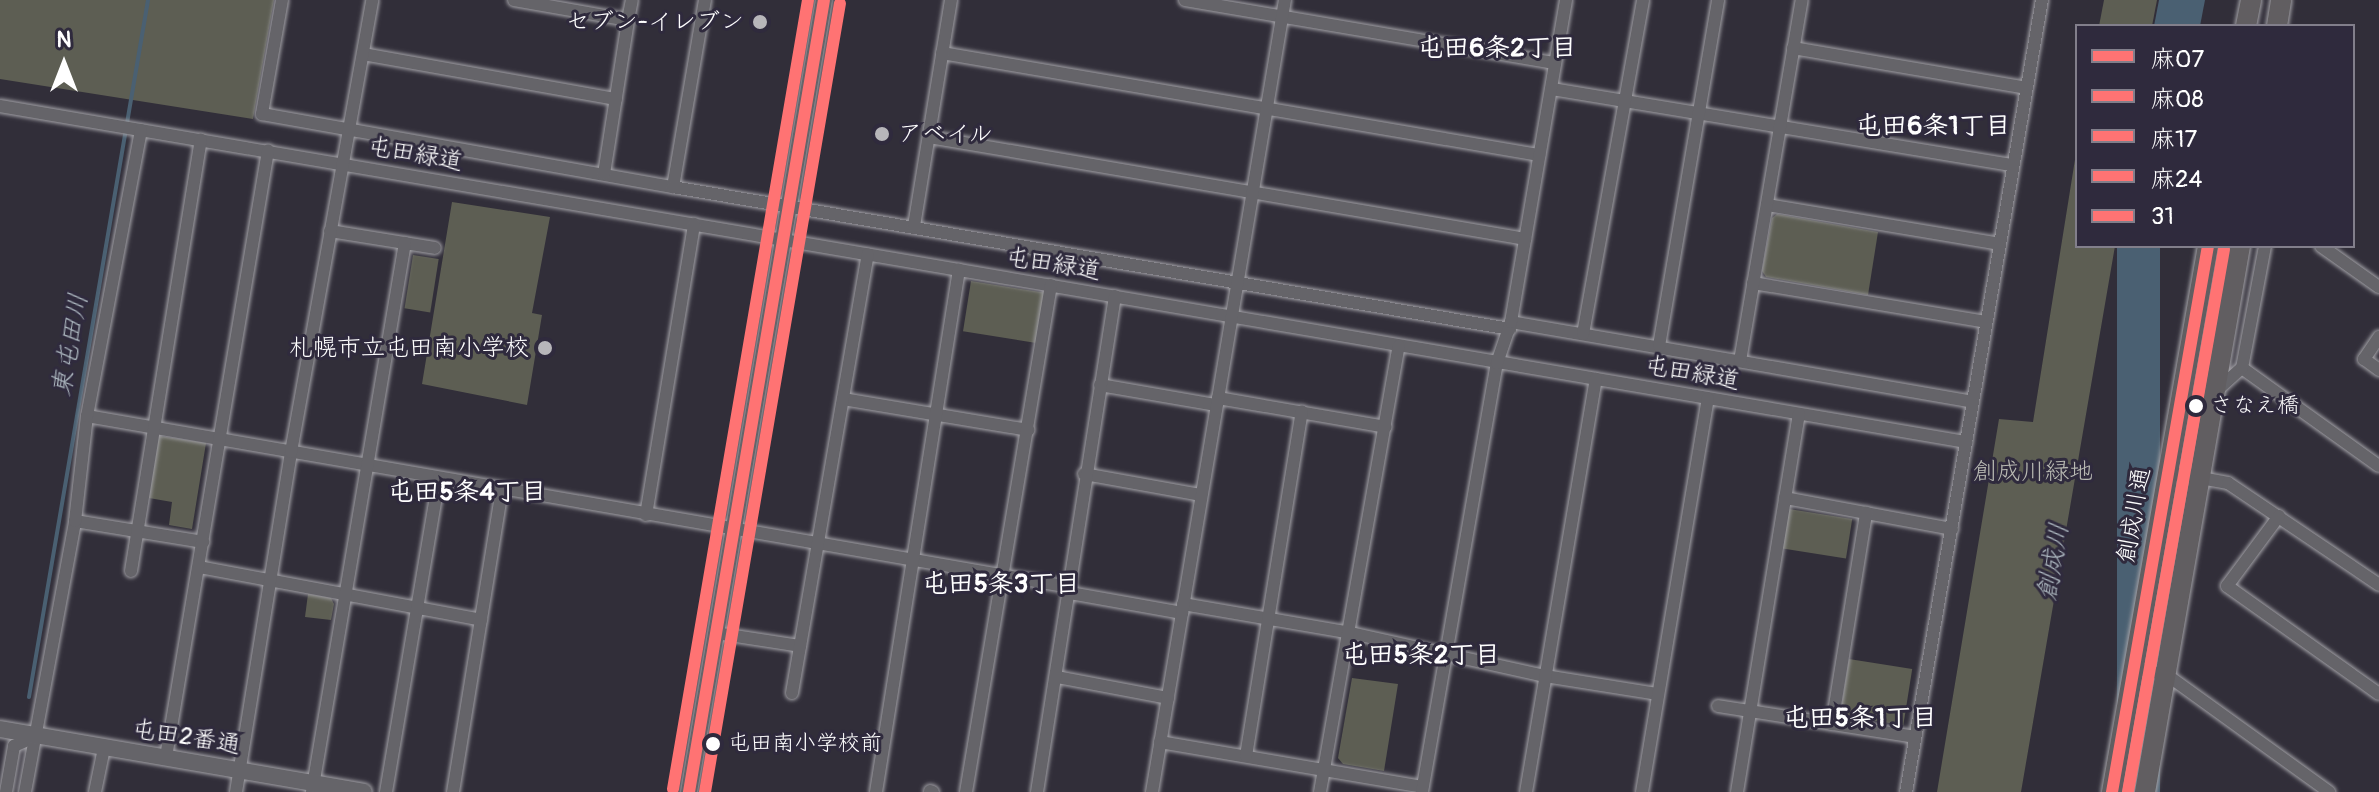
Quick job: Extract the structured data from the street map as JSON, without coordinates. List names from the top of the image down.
{
  "streets": {
    "highway": ["創成川通"],
    "street": ["屯田緑道", "屯田2番通"]
  },
  "districts": [
    "屯田6条2丁目",
    "屯田6条1丁目",
    "屯田5条4丁目",
    "屯田5条3丁目",
    "屯田5条2丁目",
    "屯田5条1丁目"
  ],
  "water": ["東屯田川", "創成川"],
  "parks": ["創成川緑地"],
  "places": [
    "セブン-イレブン",
    "アベイル",
    "札幌市立屯田南小学校",
    "さなえ橋",
    "屯田南小学校前"
  ],
  "lines": [
    "transit line 麻07",
    "transit line 麻17",
    "transit line 麻08",
    "transit line 麻24",
    "transit line 31"
  ],
  "legend": [
    "麻07",
    "麻08",
    "麻17",
    "麻24",
    "31"
  ],
  "north": "top"
}
